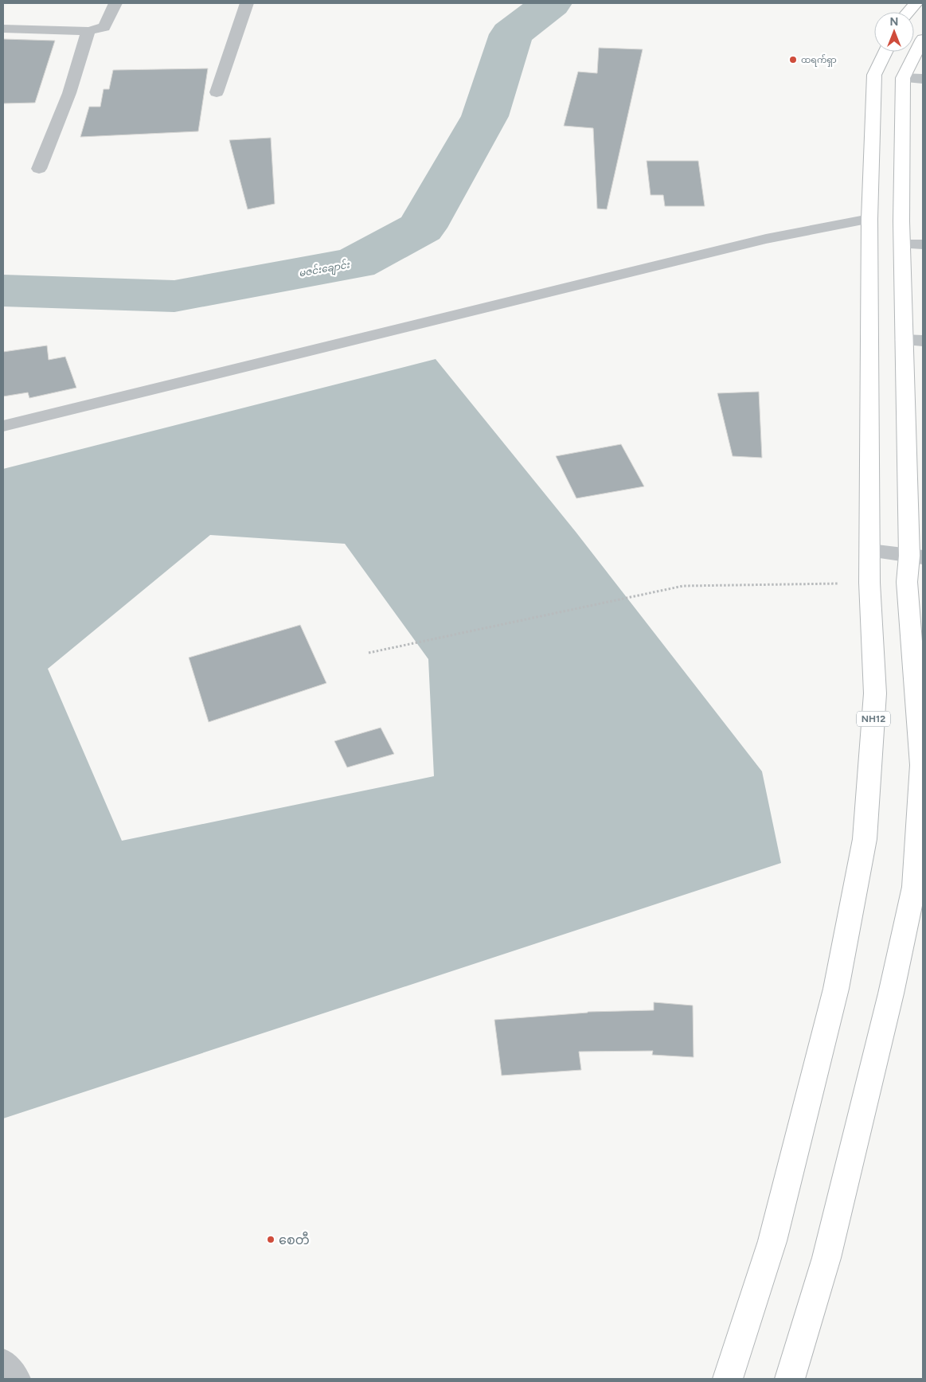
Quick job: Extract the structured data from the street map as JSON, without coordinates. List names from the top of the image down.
{
  "streets": {
    "highway": ["NH12"]
  },
  "water": ["မဇင်းချောင်း"],
  "places": ["ထရက်ရှာ", "စေတီ"],
  "north": "top"
}
